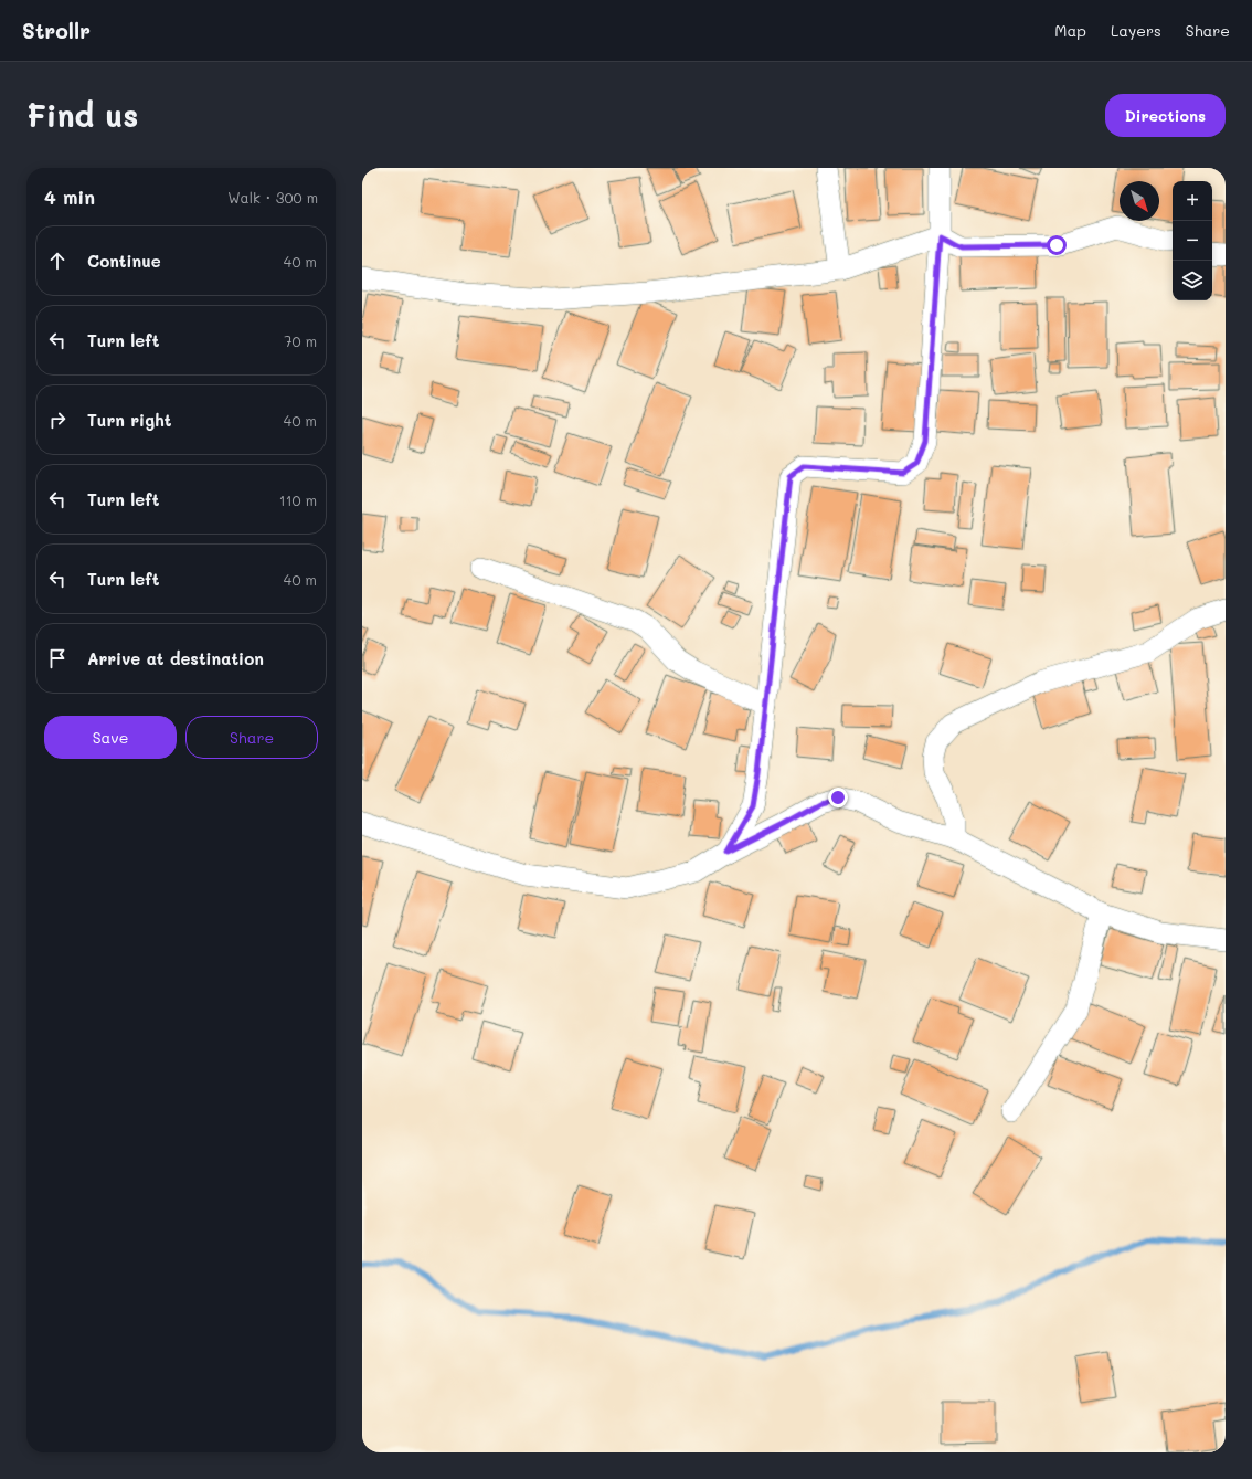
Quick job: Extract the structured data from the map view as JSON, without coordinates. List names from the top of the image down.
{
  "north": "bottom right",
  "page": {
    "header": "Strollr",
    "nav": ["Map", "Layers", "Share"],
    "buttons": [
      "Directions",
      ["Save", "Share"]
    ],
    "title": "Find us",
    "heading": ["4 min", "Walk · 300 m"],
    "map_buttons": ["+", "−"],
    "list": [
      ["Continue", "40 m"],
      ["Turn left", "70 m"],
      ["Turn right", "40 m"],
      ["Turn left", "110 m"],
      ["Turn left", "40 m"],
      "Arrive at destination"
    ]
  }
}
